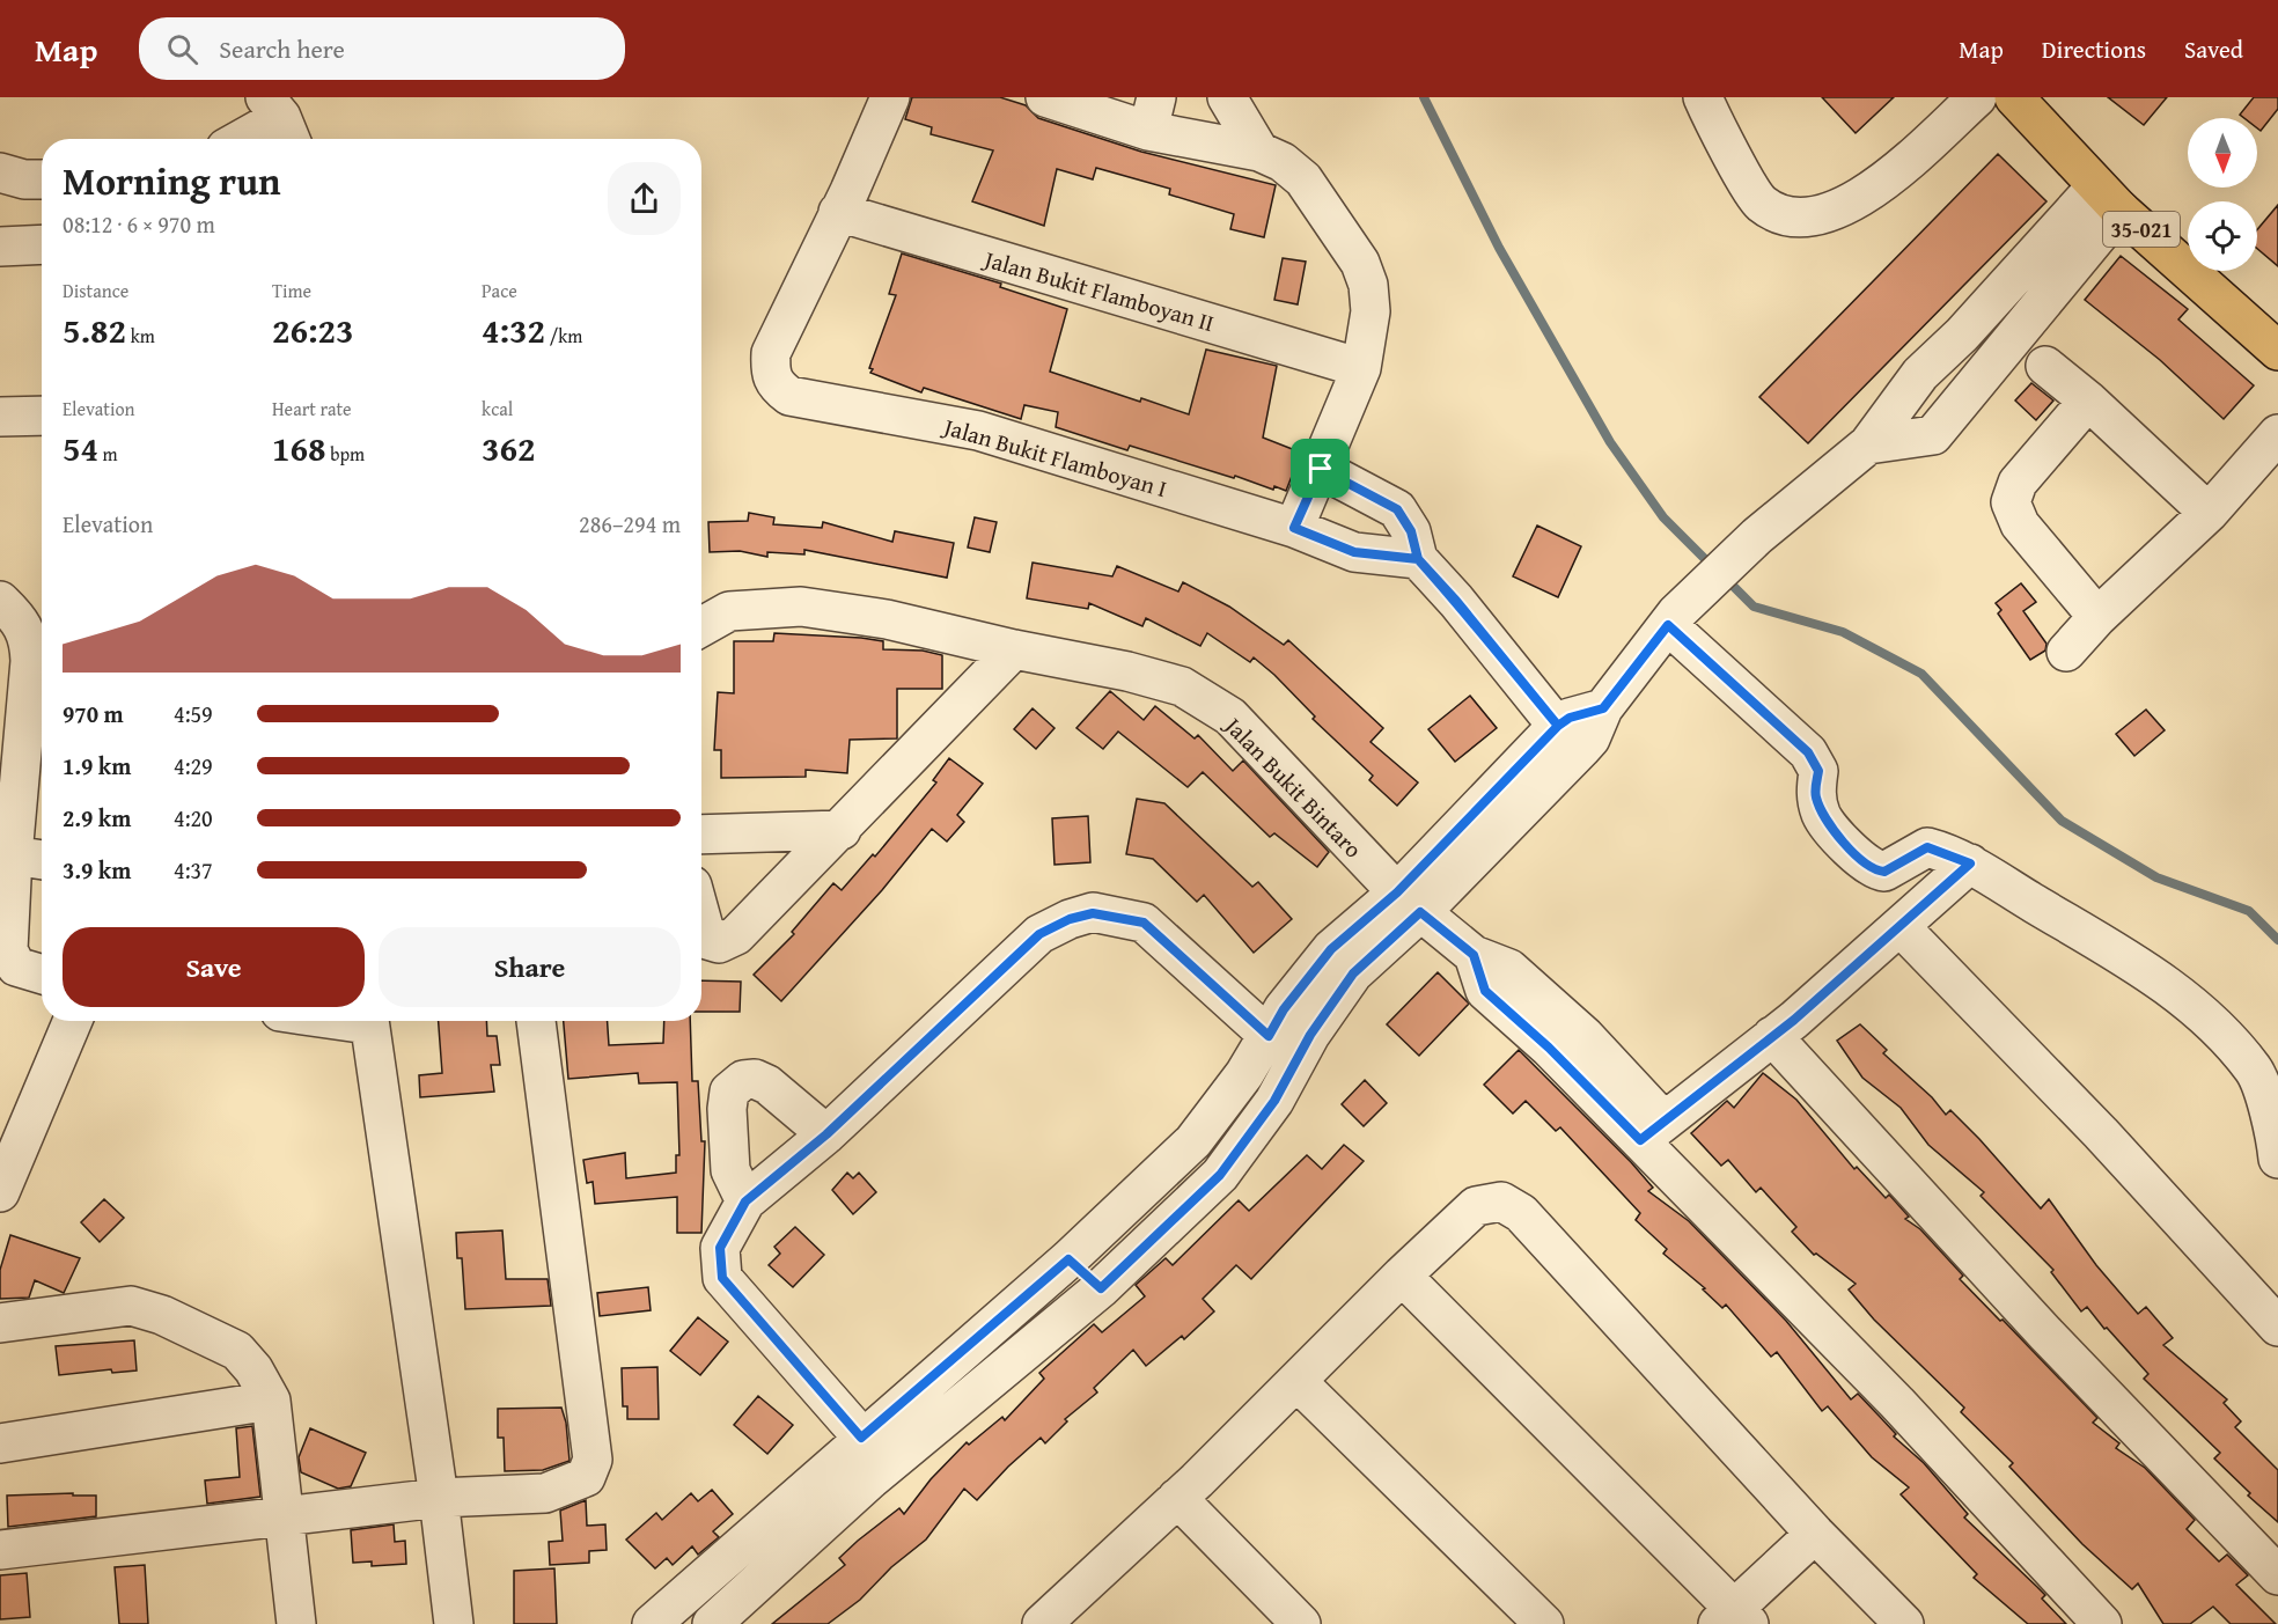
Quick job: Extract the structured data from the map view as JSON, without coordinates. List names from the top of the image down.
{
  "streets": {
    "main road": ["35-021"],
    "street": ["Jalan Bukit Flamboyan II", "Jalan Bukit Flamboyan I", "Jalan Bukit Bintaro"]
  },
  "crossings": [
    ["Jalan Bukit Flamboyan II", "Jalan Bukit Flamboyan I"]
  ],
  "north": "bottom",
  "page": {
    "header": "Map",
    "search": "Search here",
    "nav": ["Map", "Directions", "Saved"],
    "heading": ["Morning run", "08:12 · 6 × 970 m"],
    "stats": [
      ["Distance", "5.82 km"],
      ["Time", "26:23"],
      ["Pace", "4:32 /km"],
      ["Elevation", "54 m"],
      ["Heart rate", "168 bpm"],
      ["kcal", "362"]
    ],
    "chart": ["Elevation", "286–294 m"],
    "list": [
      {
        "name": "970 m",
        "note": "4:59"
      },
      {
        "name": "1.9 km",
        "note": "4:29"
      },
      {
        "name": "2.9 km",
        "note": "4:20"
      },
      {
        "name": "3.9 km",
        "note": "4:37"
      }
    ],
    "buttons": ["Save", "Share"]
  }
}
